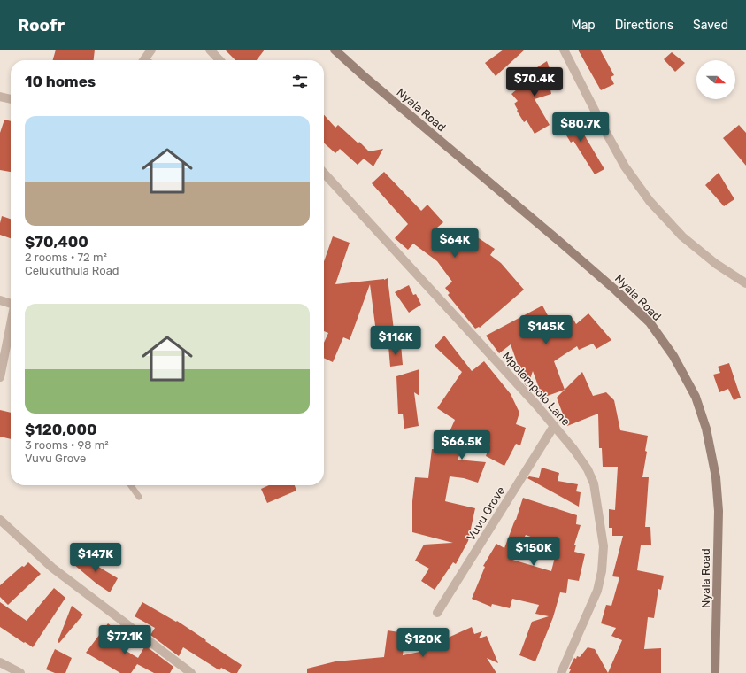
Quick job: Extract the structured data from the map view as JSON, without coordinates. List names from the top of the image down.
{
  "streets": {
    "street": ["Nyala Road", "Mpolompolo Lane", "Vuvu Grove"]
  },
  "crossings": [
    ["Mpolompolo Lane", "Vuvu Grove"]
  ],
  "north": "right",
  "page": {
    "header": "Roofr",
    "nav": ["Map", "Directions", "Saved"],
    "heading": "10 homes",
    "price": [
      "$70.4K",
      "$80.7K",
      "$64K",
      "$145K",
      "$116K",
      "$66.5K",
      "$150K",
      "$147K",
      "$77.1K",
      "$120K"
    ],
    "list": [
      {
        "name": "$70,400",
        "note": "2 rooms · 72 m² · Celukuthula Road"
      },
      {
        "name": "$120,000",
        "note": "3 rooms · 98 m² · Vuvu Grove"
      }
    ]
  }
}
